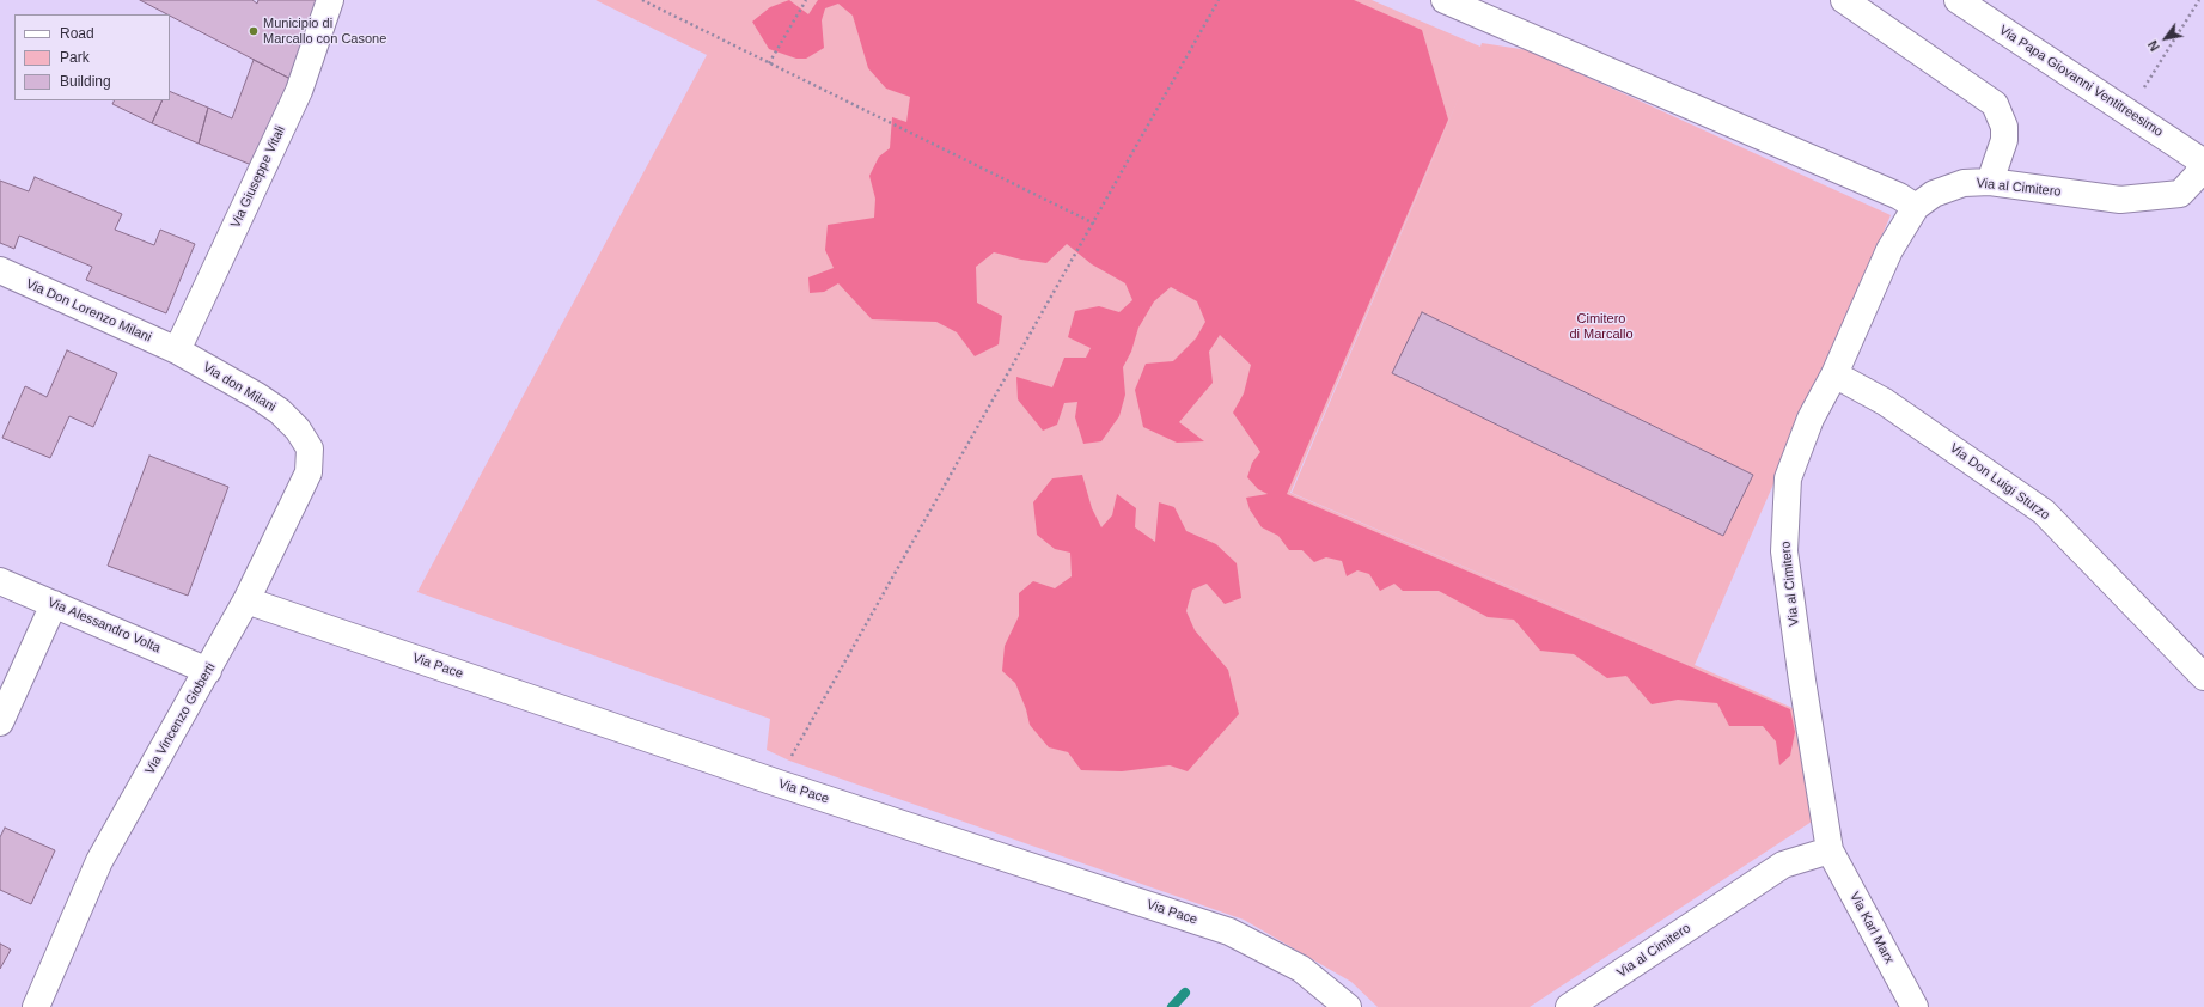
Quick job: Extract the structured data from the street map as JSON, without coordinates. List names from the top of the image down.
{
  "streets": {
    "street": [
      "Via Papa Giovanni Ventitreesimo",
      "Via Giuseppe Vitali",
      "Via al Cimitero",
      "Via Don Lorenzo Milani",
      "Via don Milani",
      "Via Don Luigi Sturzo",
      "Via Alessandro Volta",
      "Via Pace",
      "Via Vincenzo Gioberti",
      "Via Karl Marx"
    ]
  },
  "crossings": [
    ["Via Papa Giovanni Ventitreesimo", "Via al Cimitero"],
    ["Via Giuseppe Vitali", "Via Don Lorenzo Milani"],
    ["Via Giuseppe Vitali", "Via don Milani"],
    ["Via al Cimitero", "Via Don Luigi Sturzo"],
    ["Via al Cimitero", "Via Karl Marx"],
    ["Via Don Lorenzo Milani", "Via don Milani"],
    ["Via don Milani", "Via Vincenzo Gioberti"],
    ["Via Alessandro Volta", "Via Vincenzo Gioberti"],
    ["Via Pace", "Via Vincenzo Gioberti"]
  ],
  "parks": ["Cimitero di Marcallo"],
  "places": ["Municipio di Marcallo con Casone"],
  "legend": ["Road", "Park", "Building"],
  "north": "bottom left"
}
